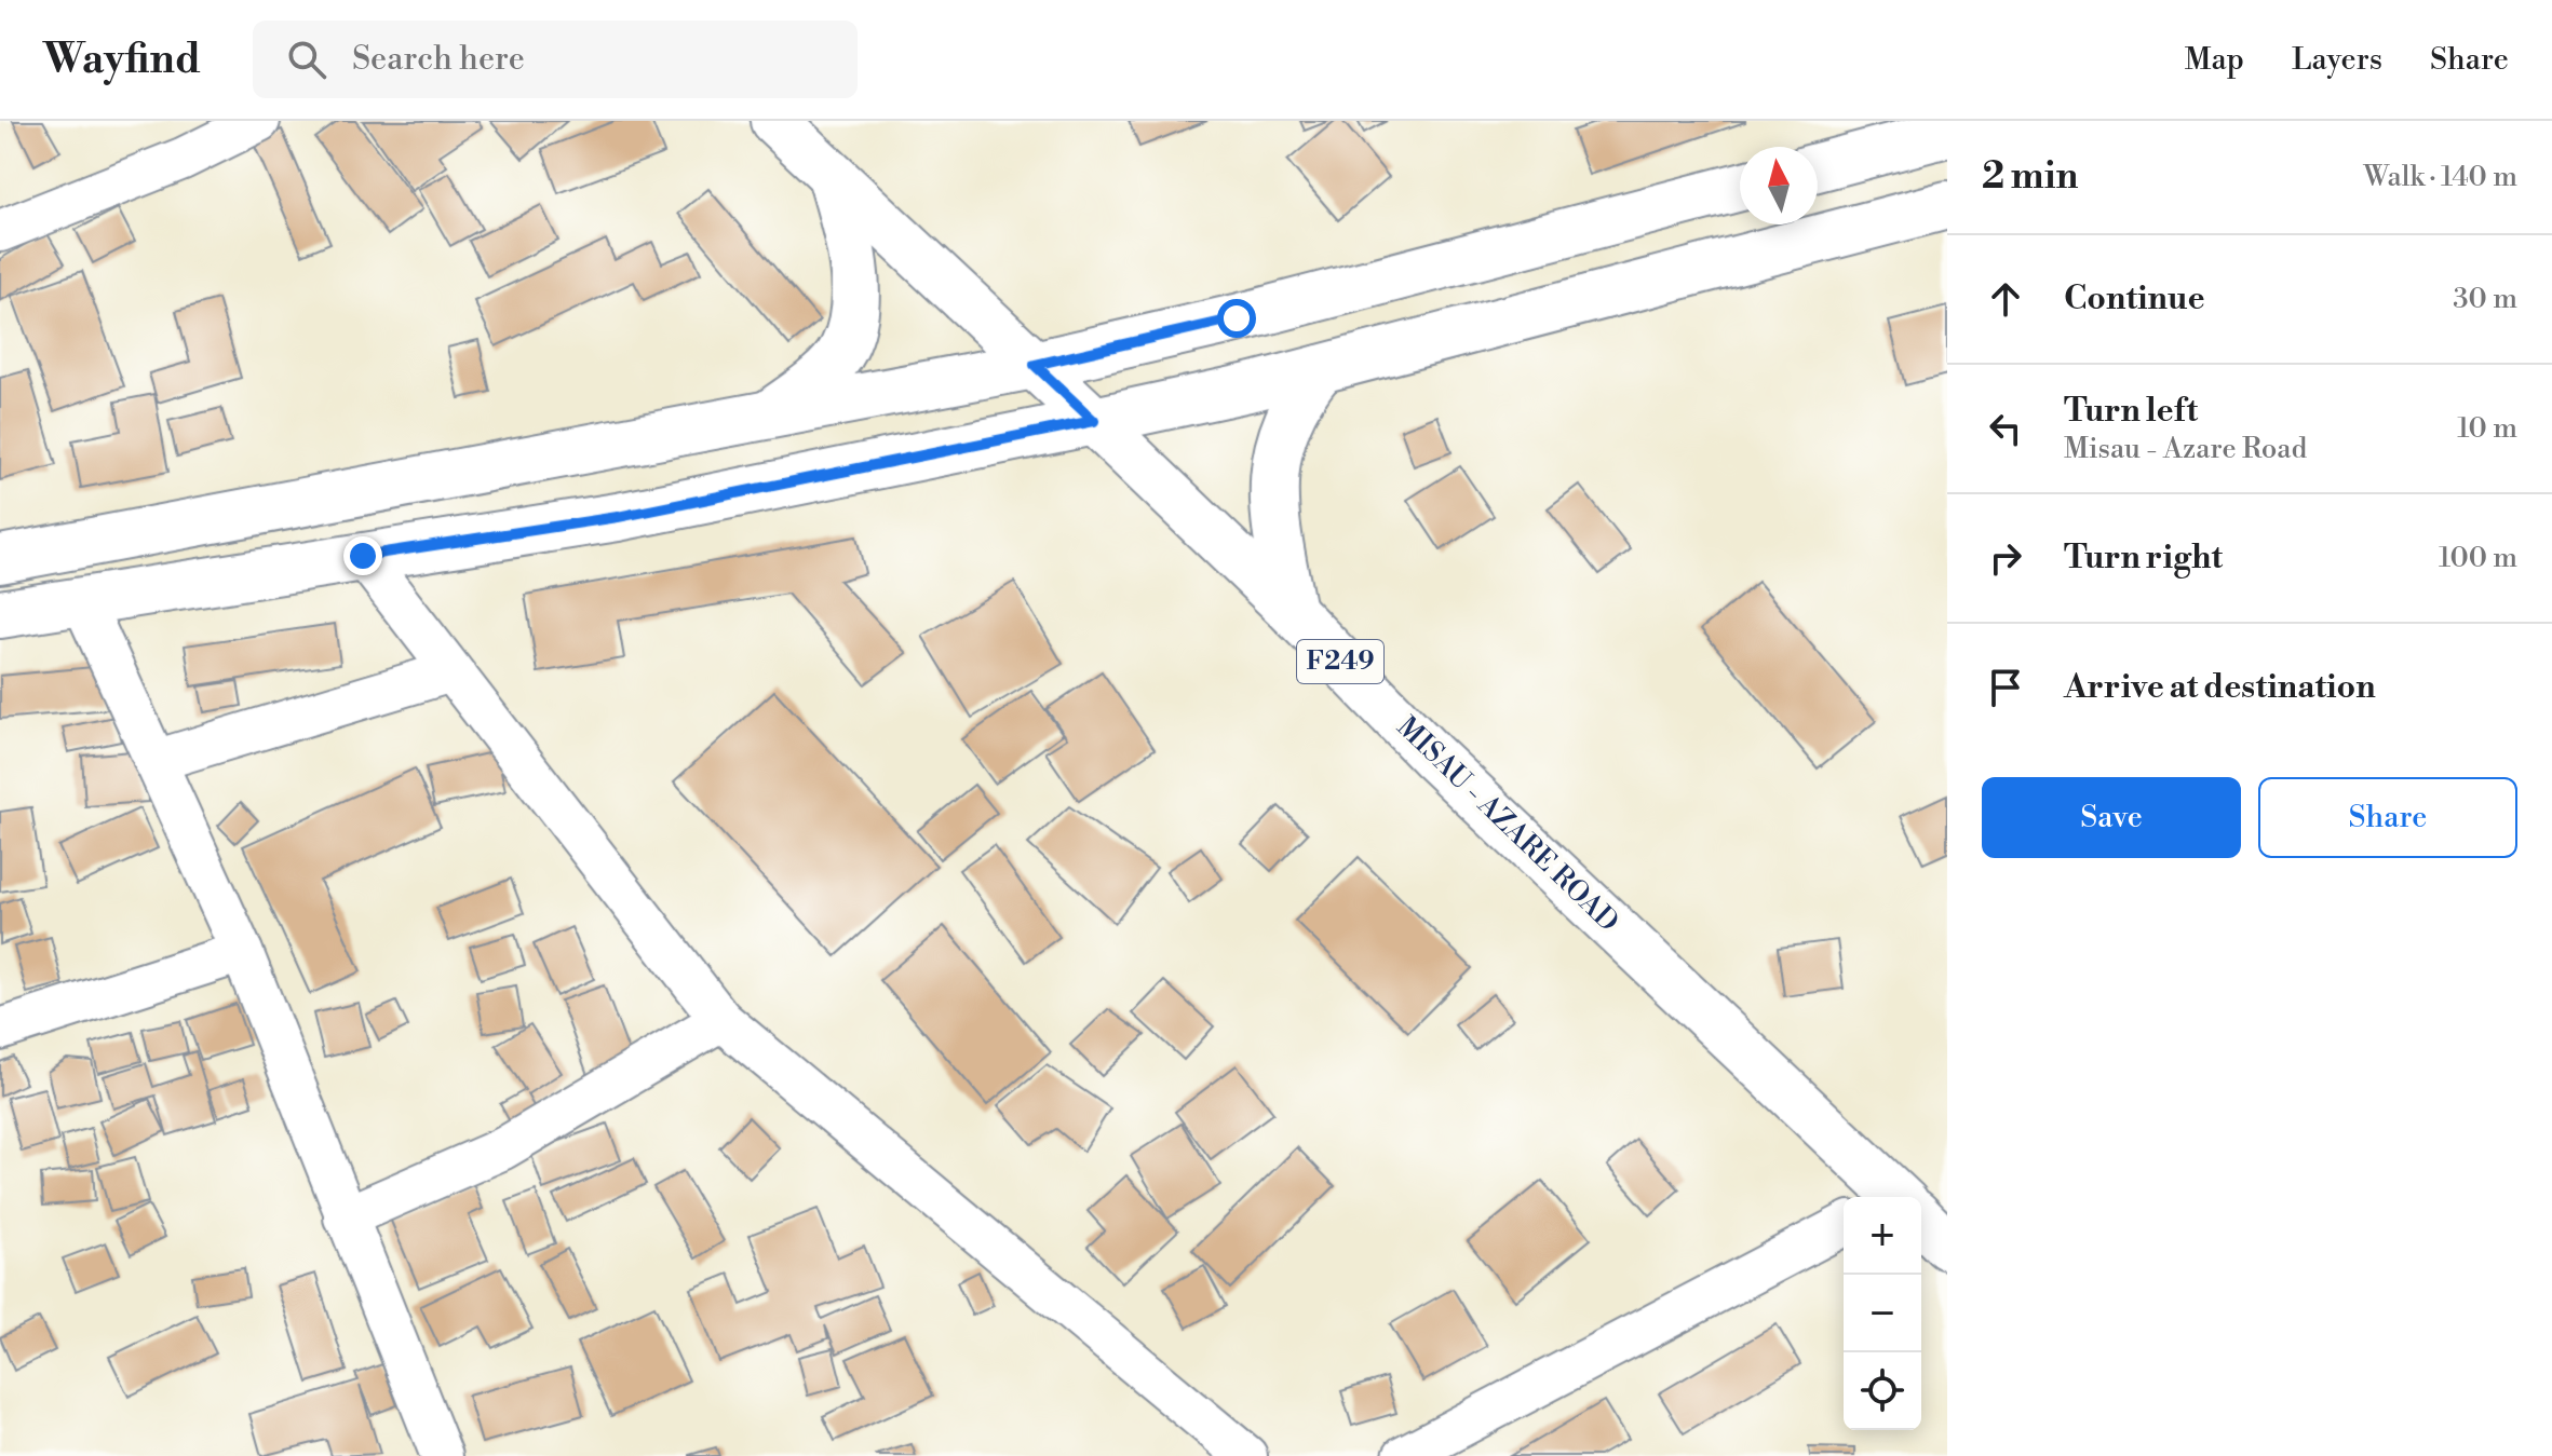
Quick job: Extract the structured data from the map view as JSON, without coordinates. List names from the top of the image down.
{
  "streets": {
    "main road": ["F249", "MISAU - AZARE ROAD"]
  },
  "north": "top",
  "page": {
    "header": "Wayfind",
    "search": "Search here",
    "nav": ["Map", "Layers", "Share"],
    "heading": ["2 min", "Walk · 140 m"],
    "list": [
      ["Continue", "30 m"],
      ["Turn left", "Misau - Azare Road", "10 m"],
      ["Turn right", "100 m"],
      "Arrive at destination"
    ],
    "buttons": ["Save", "Share"],
    "map_buttons": ["+", "−"]
  }
}
